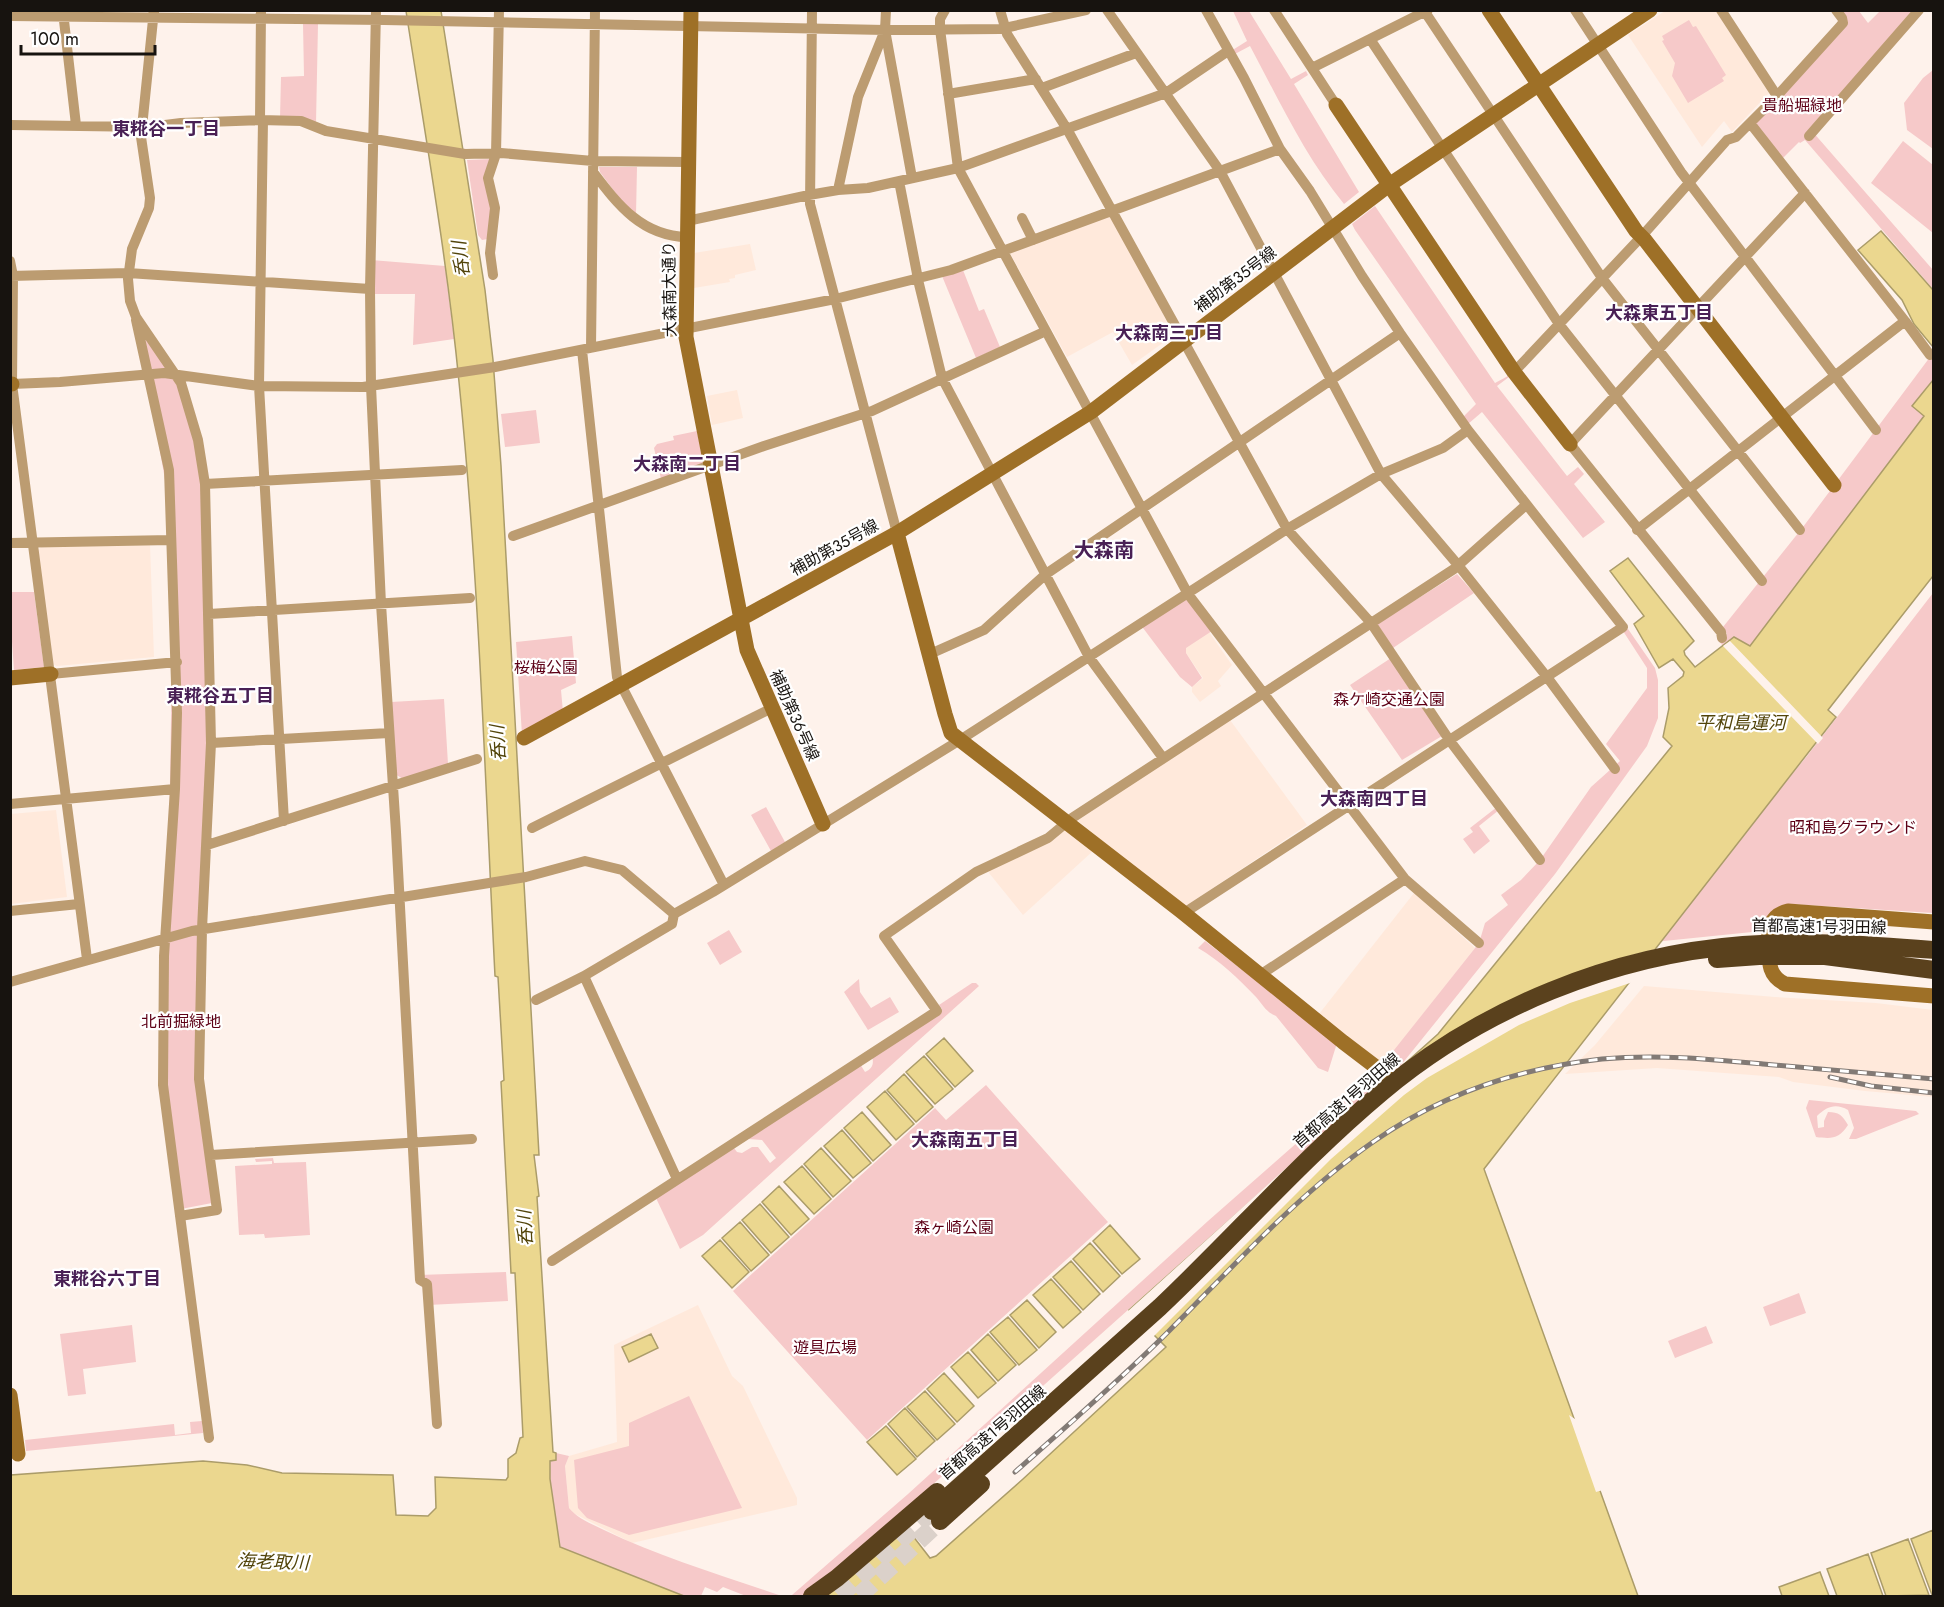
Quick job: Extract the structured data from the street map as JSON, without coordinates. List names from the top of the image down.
{
  "streets": {
    "highway": ["首都高速1号羽田線"],
    "street": ["補助第35号線", "大森南大通り", "補助第36号線"]
  },
  "crossings": [
    ["補助第35号線", "大森南大通り"],
    ["補助第35号線", "補助第36号線"],
    ["大森南大通り", "補助第36号線"]
  ],
  "districts": [
    "東糀谷一丁目",
    "大森東五丁目",
    "大森南三丁目",
    "大森南二丁目",
    "大森南",
    "東糀谷五丁目",
    "大森南四丁目",
    "大森南五丁目",
    "東糀谷六丁目"
  ],
  "water": ["呑川", "平和島運河", "海老取川"],
  "parks": [
    "貴船堀緑地",
    "桜梅公園",
    "森ケ崎交通公園",
    "昭和島グラウンド",
    "北前掘緑地",
    "森ヶ崎公園",
    "遊具広場"
  ],
  "scale_bar": "100 m"
}
